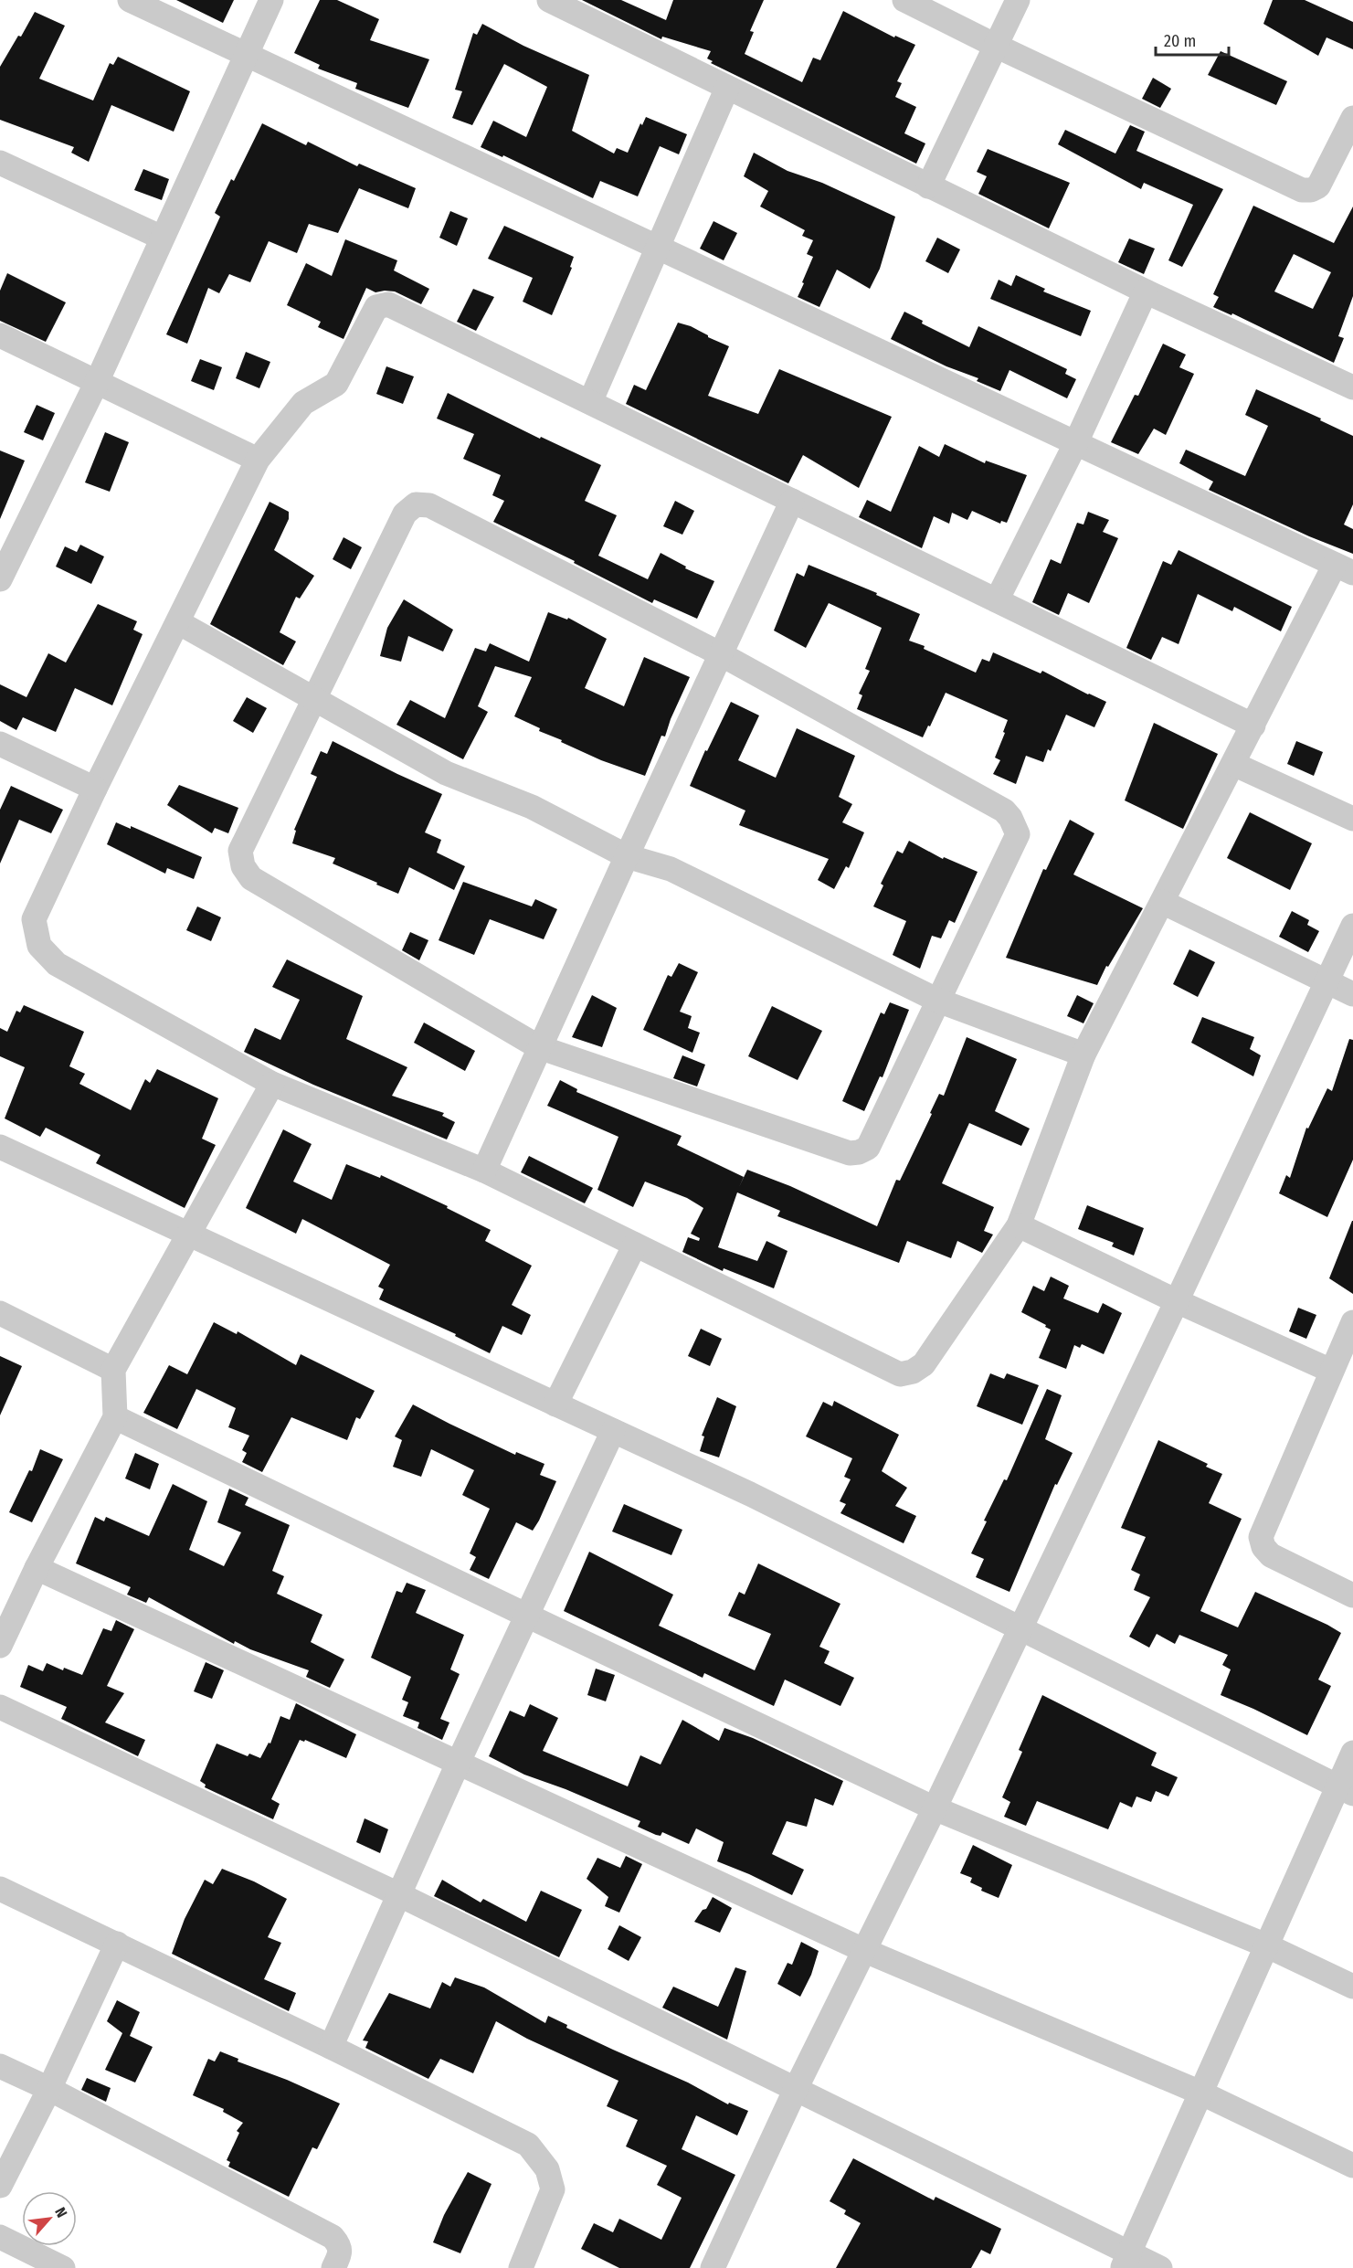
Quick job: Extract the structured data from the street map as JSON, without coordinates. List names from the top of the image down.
{
  "scale_bar": "20 m",
  "north": "top right"
}
